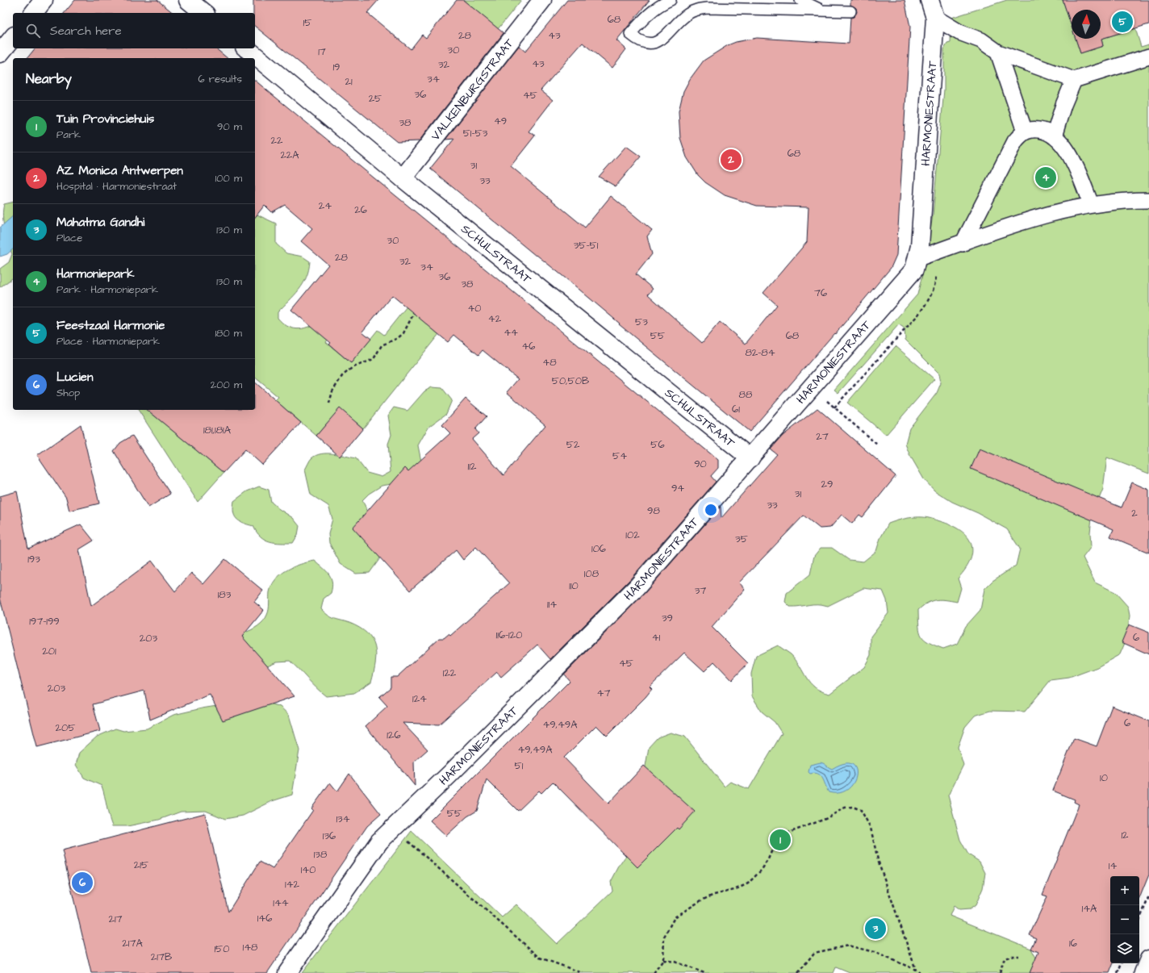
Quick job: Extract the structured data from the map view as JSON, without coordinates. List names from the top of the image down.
{
  "streets": {
    "street": ["VALKENBURGSTRAAT", "HARMONIESTRAAT", "SCHULSTRAAT"]
  },
  "crossings": [
    ["VALKENBURGSTRAAT", "SCHULSTRAAT"],
    ["HARMONIESTRAAT", "SCHULSTRAAT"]
  ],
  "house_numbers": [
    "68",
    "15",
    "28",
    "43",
    "30",
    "17",
    "43",
    "32",
    "19",
    "34",
    "21",
    "36",
    "45",
    "25",
    "49",
    "38",
    "51-53",
    "22",
    "68",
    "22A",
    "31",
    "33",
    "24",
    "26",
    "30",
    "35-51",
    "28",
    "32",
    "34",
    "36",
    "38",
    "76",
    "40",
    "42",
    "53",
    "44",
    "55",
    "68",
    "46",
    "82-84",
    "48",
    "50,50B",
    "88",
    "61",
    "181,181A",
    "27",
    "52",
    "56",
    "54",
    "90",
    "112",
    "29",
    "94",
    "31",
    "33",
    "98",
    "2",
    "102",
    "35",
    "106",
    "193",
    "108",
    "110",
    "37",
    "183",
    "114",
    "39",
    "197-199",
    "116-120",
    "41",
    "6",
    "203",
    "201",
    "45",
    "122",
    "203",
    "47",
    "124",
    "6",
    "49,49A",
    "205",
    "126",
    "49,49A",
    "51",
    "10",
    "55",
    "134",
    "12",
    "136",
    "138",
    "215",
    "14",
    "140",
    "142",
    "144",
    "14A",
    "146",
    "217",
    "217A",
    "16",
    "148",
    "150",
    "217B"
  ],
  "north": "top",
  "page": {
    "pins": [
      "5",
      "2",
      "4",
      "1",
      "6",
      "3"
    ],
    "search": "Search here",
    "heading": ["Nearby", "6 results"],
    "list": [
      {
        "mark": "1",
        "name": "Tuin Provinciehuis",
        "note": "Park",
        "value": "90 m"
      },
      {
        "mark": "2",
        "name": "AZ Monica Antwerpen",
        "note": "Hospital · Harmoniestraat",
        "value": "100 m"
      },
      {
        "mark": "3",
        "name": "Mahatma Gandhi",
        "note": "Place",
        "value": "130 m"
      },
      {
        "mark": "4",
        "name": "Harmoniepark",
        "note": "Park · Harmoniepark",
        "value": "130 m"
      },
      {
        "mark": "5",
        "name": "Feestzaal Harmonie",
        "note": "Place · Harmoniepark",
        "value": "180 m"
      },
      {
        "mark": "6",
        "name": "Lucien",
        "note": "Shop",
        "value": "200 m"
      }
    ],
    "map_buttons": ["+", "−"]
  }
}
